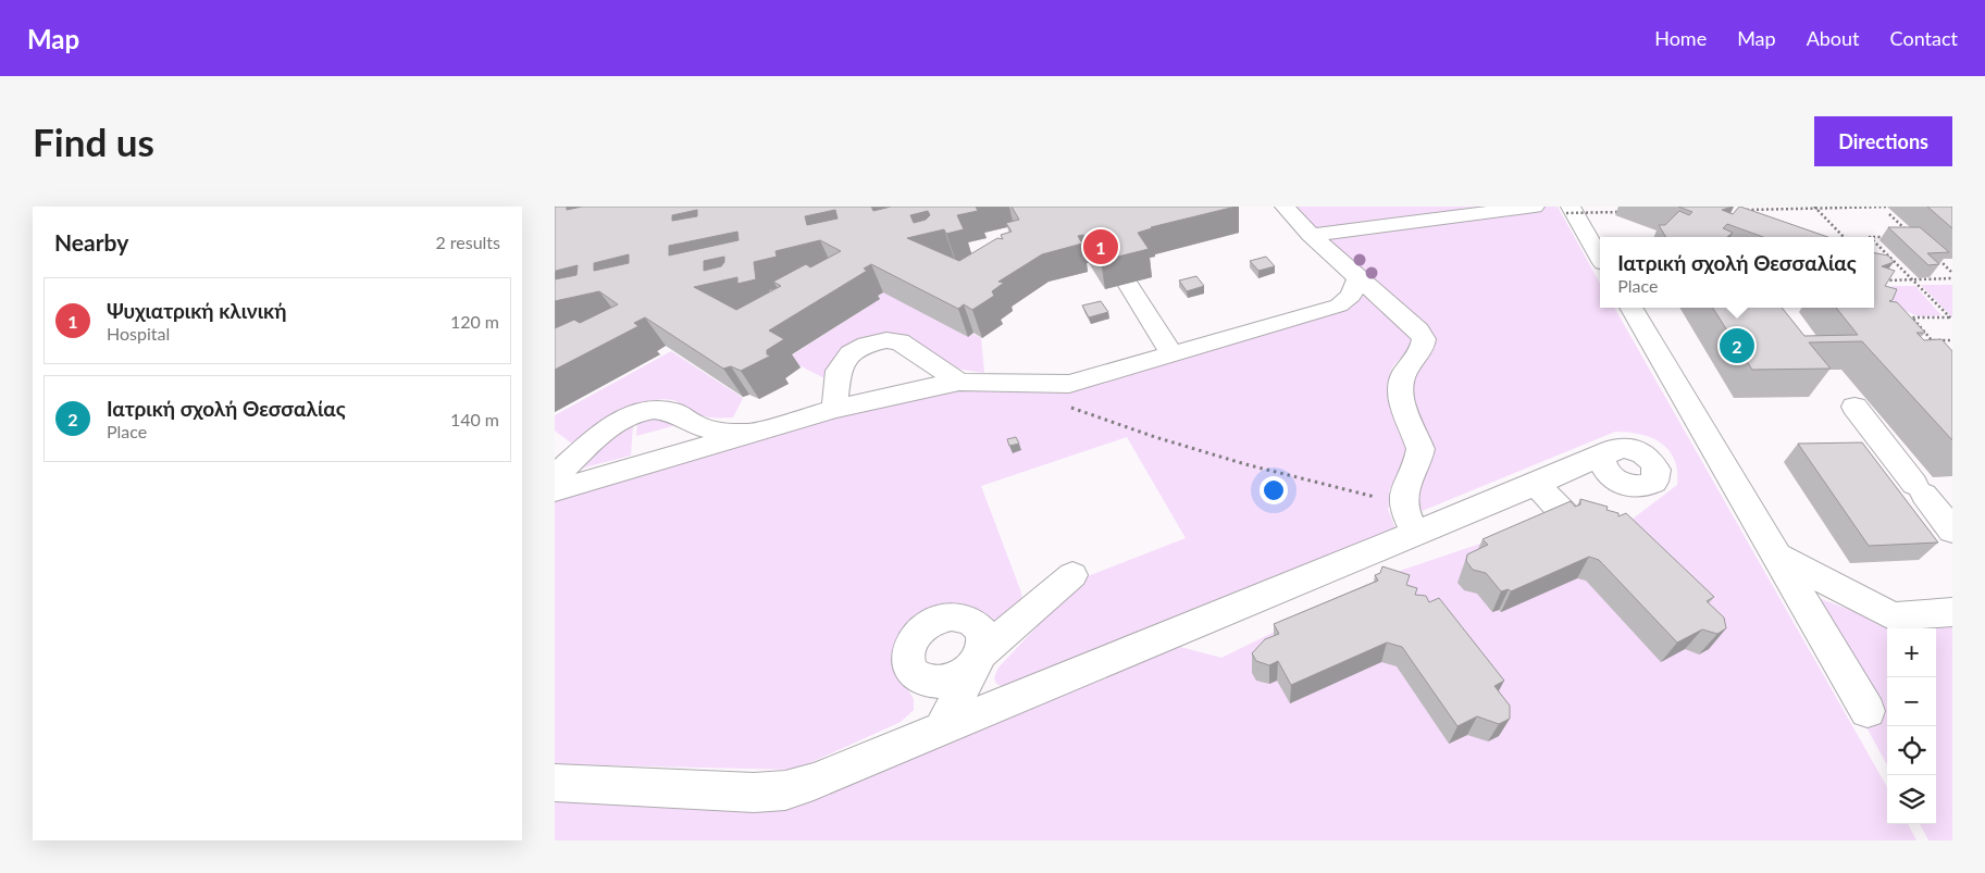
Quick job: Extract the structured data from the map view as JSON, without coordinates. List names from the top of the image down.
{
  "page": {
    "header": "Map",
    "nav": [
      "Home",
      "Map",
      "About",
      "Contact"
    ],
    "buttons": "Directions",
    "title": "Find us",
    "heading": ["Nearby", "2 results"],
    "pins": ["1", "2"],
    "popup": ["Ιατρική σχολή Θεσσαλίας", "Place"],
    "list": [
      {
        "mark": "1",
        "name": "Ψυχιατρική κλινική",
        "note": "Hospital",
        "value": "120 m"
      },
      {
        "mark": "2",
        "name": "Ιατρική σχολή Θεσσαλίας",
        "note": "Place",
        "value": "140 m"
      }
    ],
    "map_buttons": ["+", "−"]
  }
}
